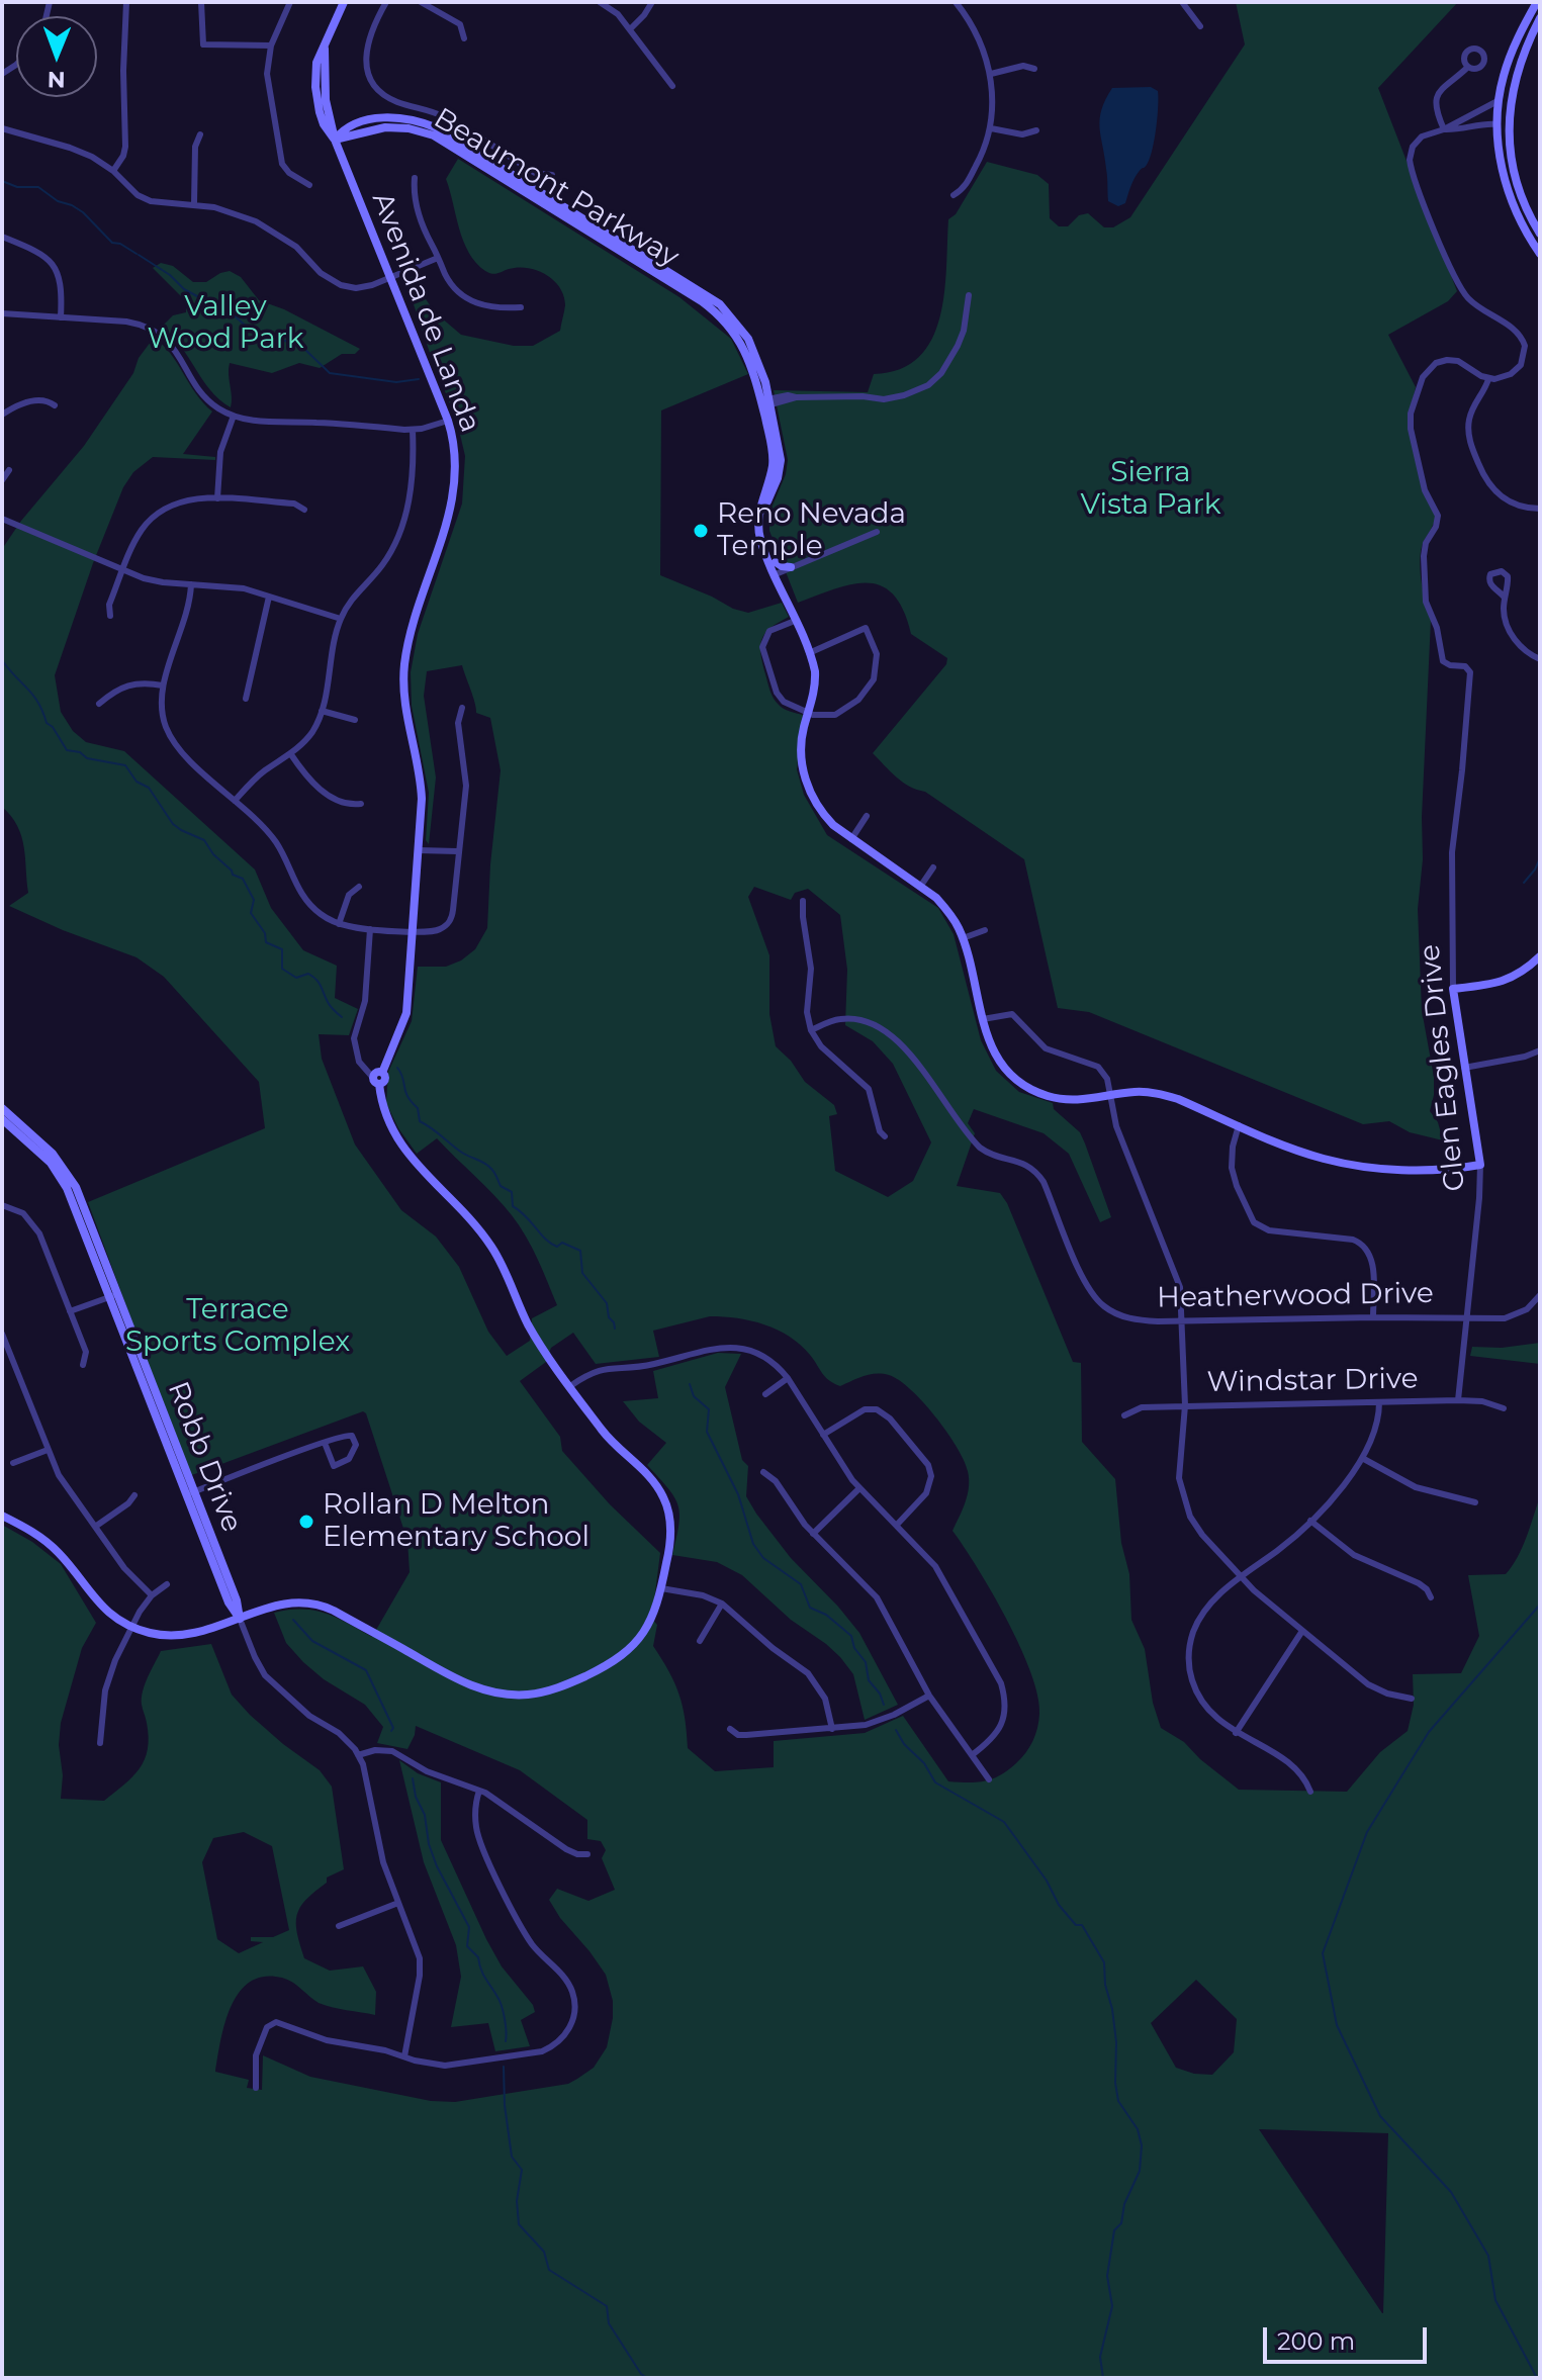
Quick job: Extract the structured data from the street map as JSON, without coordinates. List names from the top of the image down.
{
  "streets": {
    "street": [
      "Beaumont Parkway",
      "Avenida de Landa",
      "Glen Eagles Drive",
      "Heatherwood Drive",
      "Windstar Drive",
      "Robb Drive"
    ]
  },
  "crossings": [
    ["Beaumont Parkway", "Avenida de Landa"],
    ["Beaumont Parkway", "Glen Eagles Drive"],
    ["Glen Eagles Drive", "Heatherwood Drive"],
    ["Glen Eagles Drive", "Windstar Drive"]
  ],
  "parks": ["Valley Wood Park", "Sierra Vista Park", "Terrace Sports Complex"],
  "places": ["Reno Nevada Temple", "Rollan D Melton Elementary School"],
  "scale_bar": "200 m",
  "north": "bottom"
}
